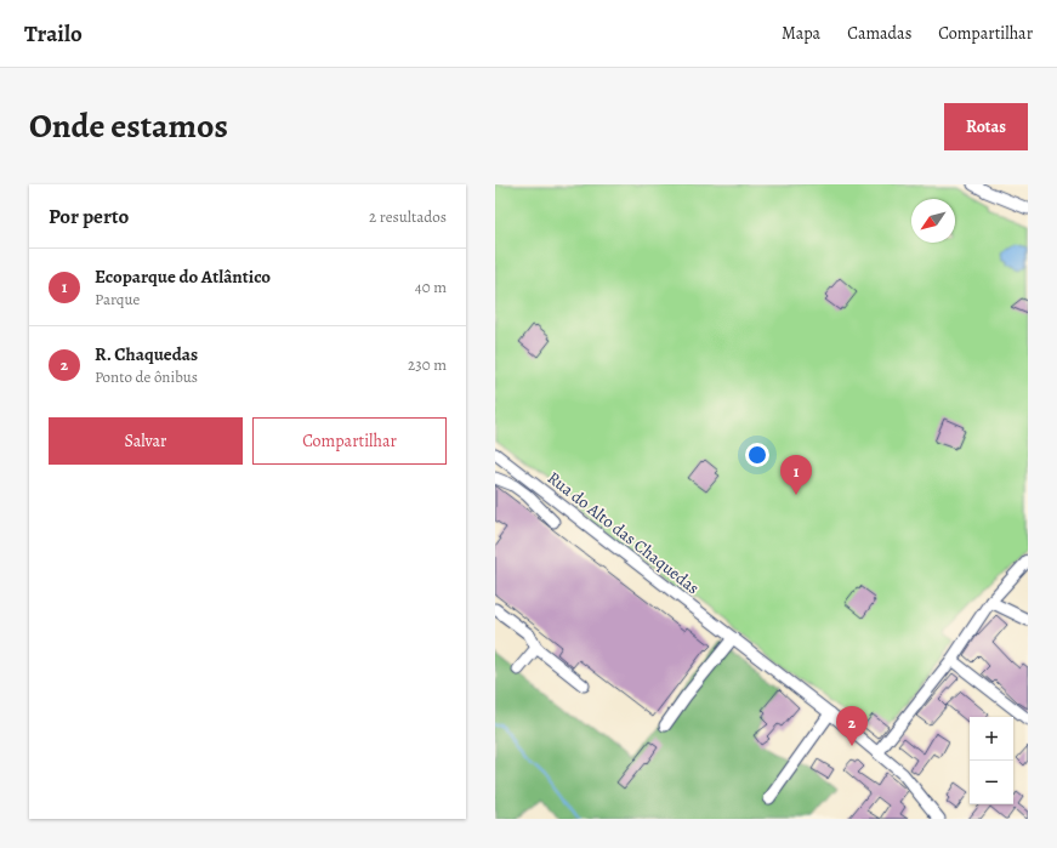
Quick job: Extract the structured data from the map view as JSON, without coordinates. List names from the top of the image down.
{
  "streets": {
    "street": ["Rua do Alto das Chaquedas"]
  },
  "north": "bottom left",
  "page": {
    "header": "Trailo",
    "nav": ["Mapa", "Camadas", "Compartilhar"],
    "title": "Onde estamos",
    "buttons": [
      "Rotas",
      ["Salvar", "Compartilhar"]
    ],
    "heading": ["Por perto", "2 resultados"],
    "list": [
      {
        "mark": "1",
        "name": "Ecoparque do Atlântico",
        "note": "Parque",
        "value": "40 m"
      },
      {
        "mark": "2",
        "name": "R. Chaquedas",
        "note": "Ponto de ônibus",
        "value": "230 m"
      }
    ],
    "pins": ["1", "2"],
    "map_buttons": ["+", "−"]
  }
}
